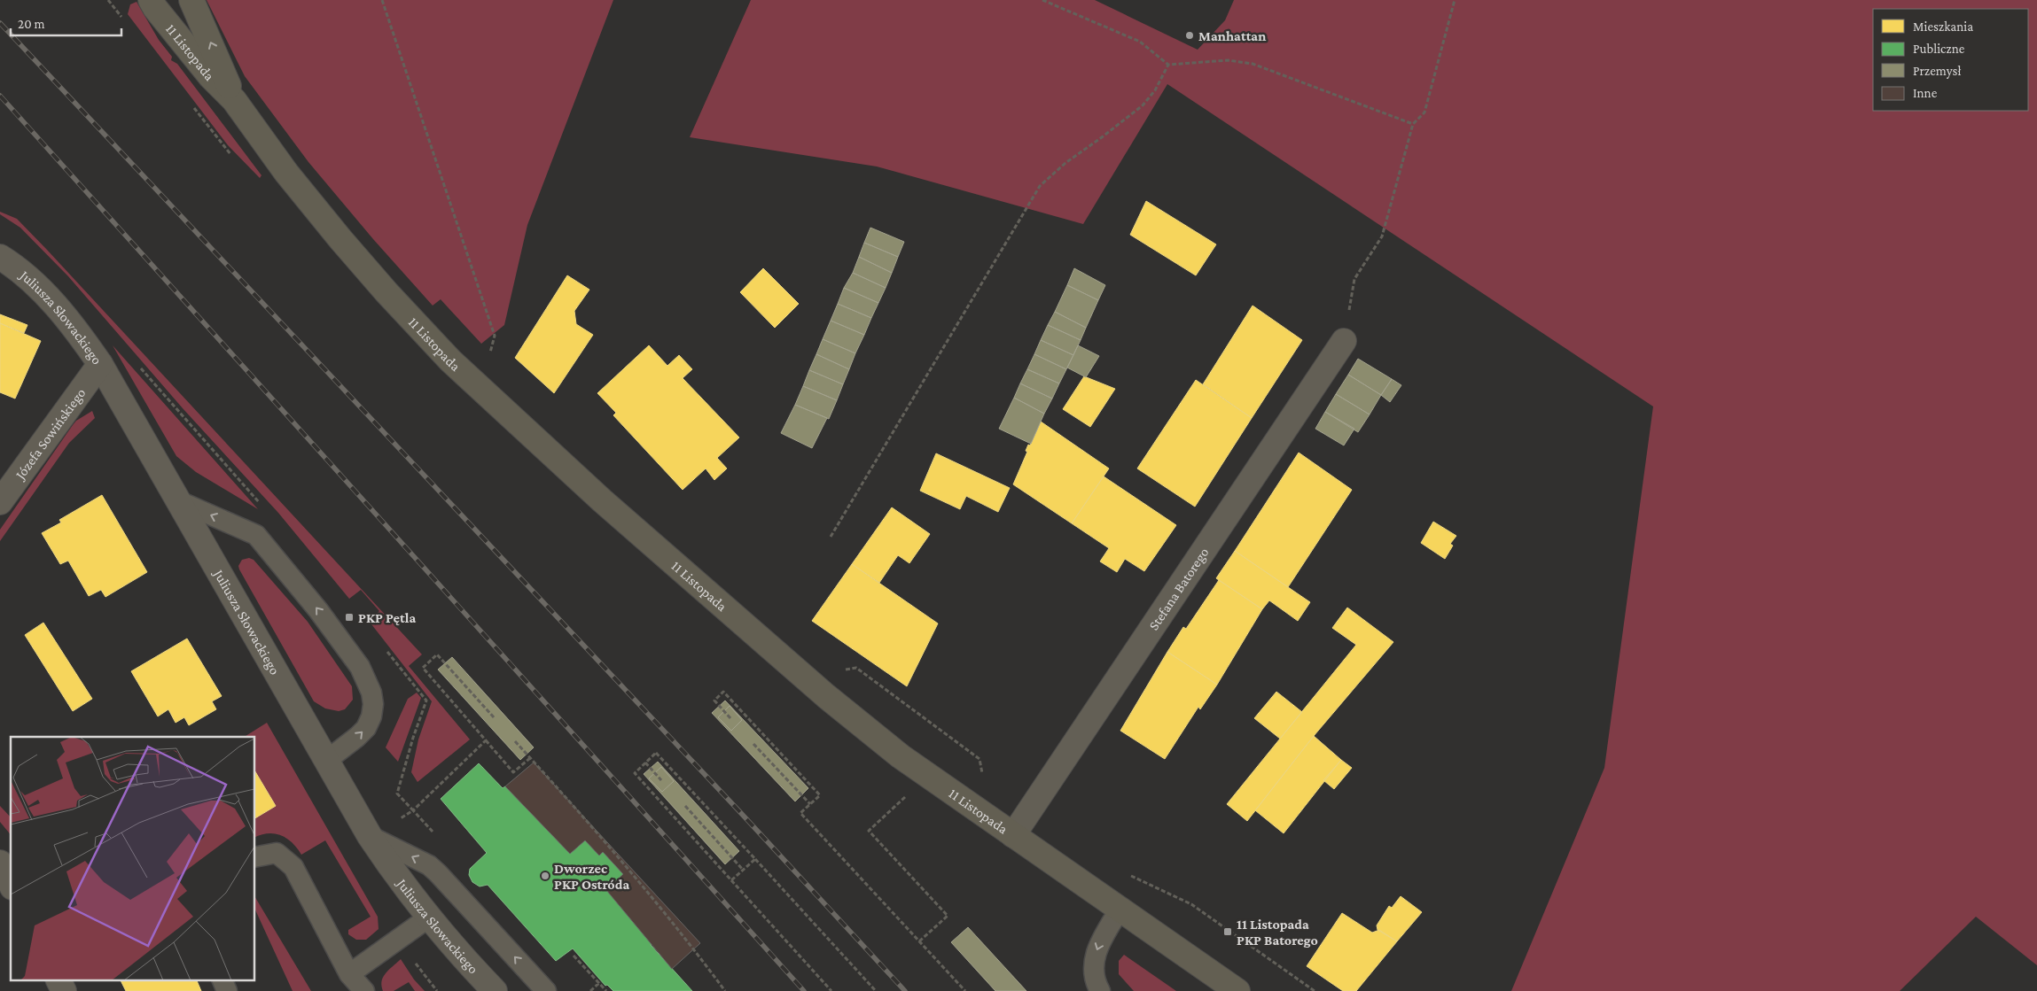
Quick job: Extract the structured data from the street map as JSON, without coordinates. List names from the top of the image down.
{
  "streets": {
    "main road": ["11 Listopada"],
    "street": ["Juliusza Słowackiego", "Józefa Sowińskiego", "Stefana Batorego"]
  },
  "crossings": [
    ["11 Listopada", "Stefana Batorego"],
    ["Juliusza Słowackiego", "Józefa Sowińskiego"]
  ],
  "places": {
    "other": ["Manhattan", "Dworzec PKP Ostróda"],
    "transit": ["PKP Pętla", "11 Listopada PKP Batorego"]
  },
  "legend": [
    "Mieszkania",
    "Publiczne",
    "Przemysł",
    "Inne"
  ],
  "scale_bar": "20 m"
}
